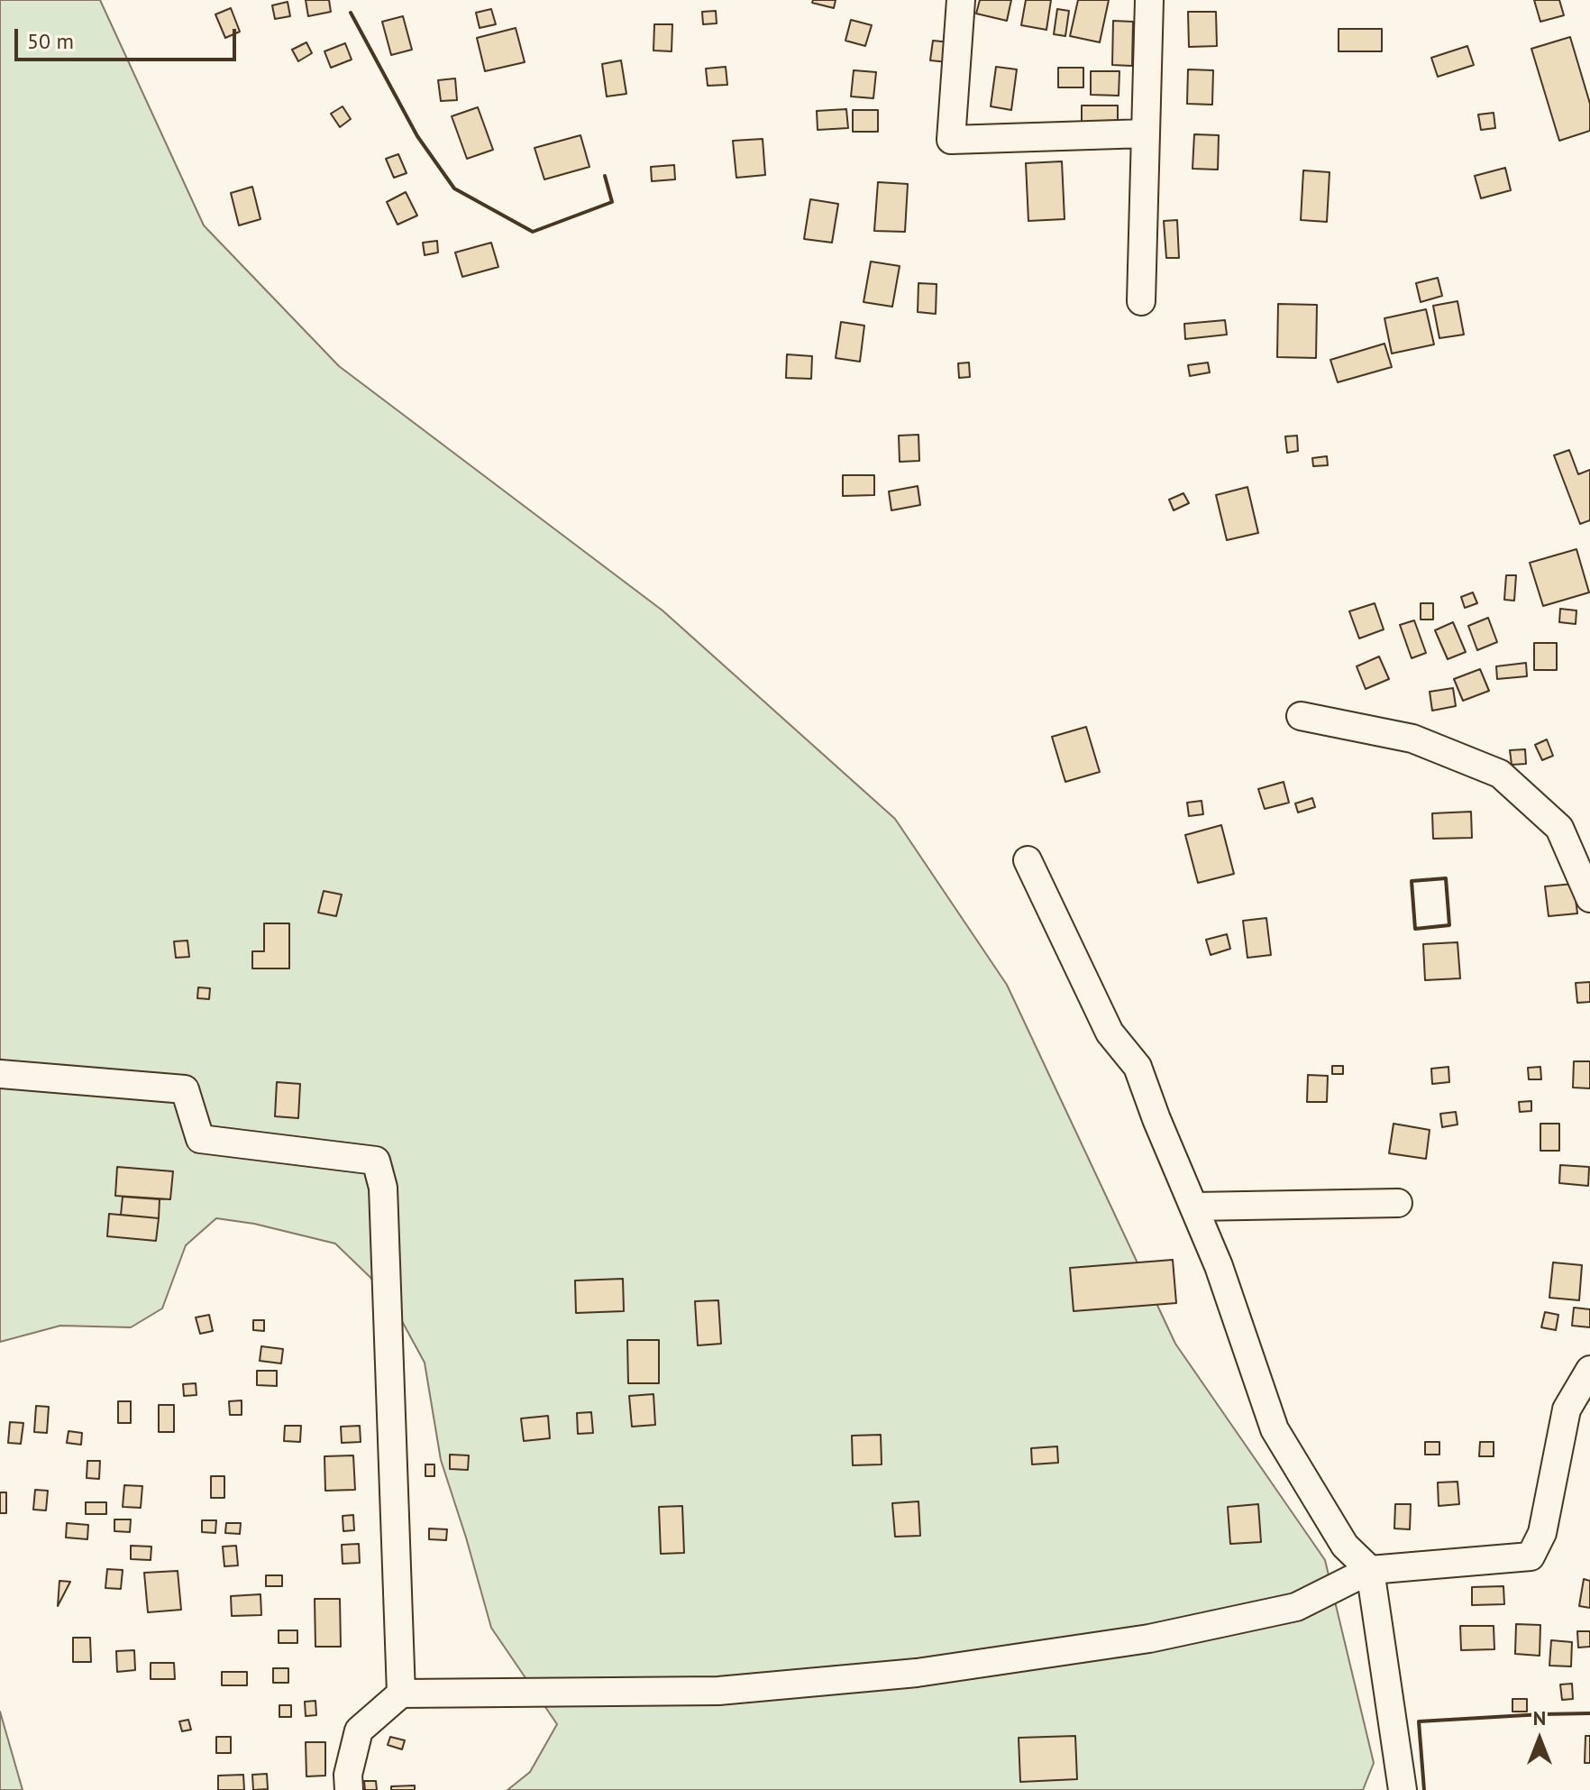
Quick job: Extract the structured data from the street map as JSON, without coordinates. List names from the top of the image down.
{
  "scale_bar": "50 m",
  "north": "top"
}
